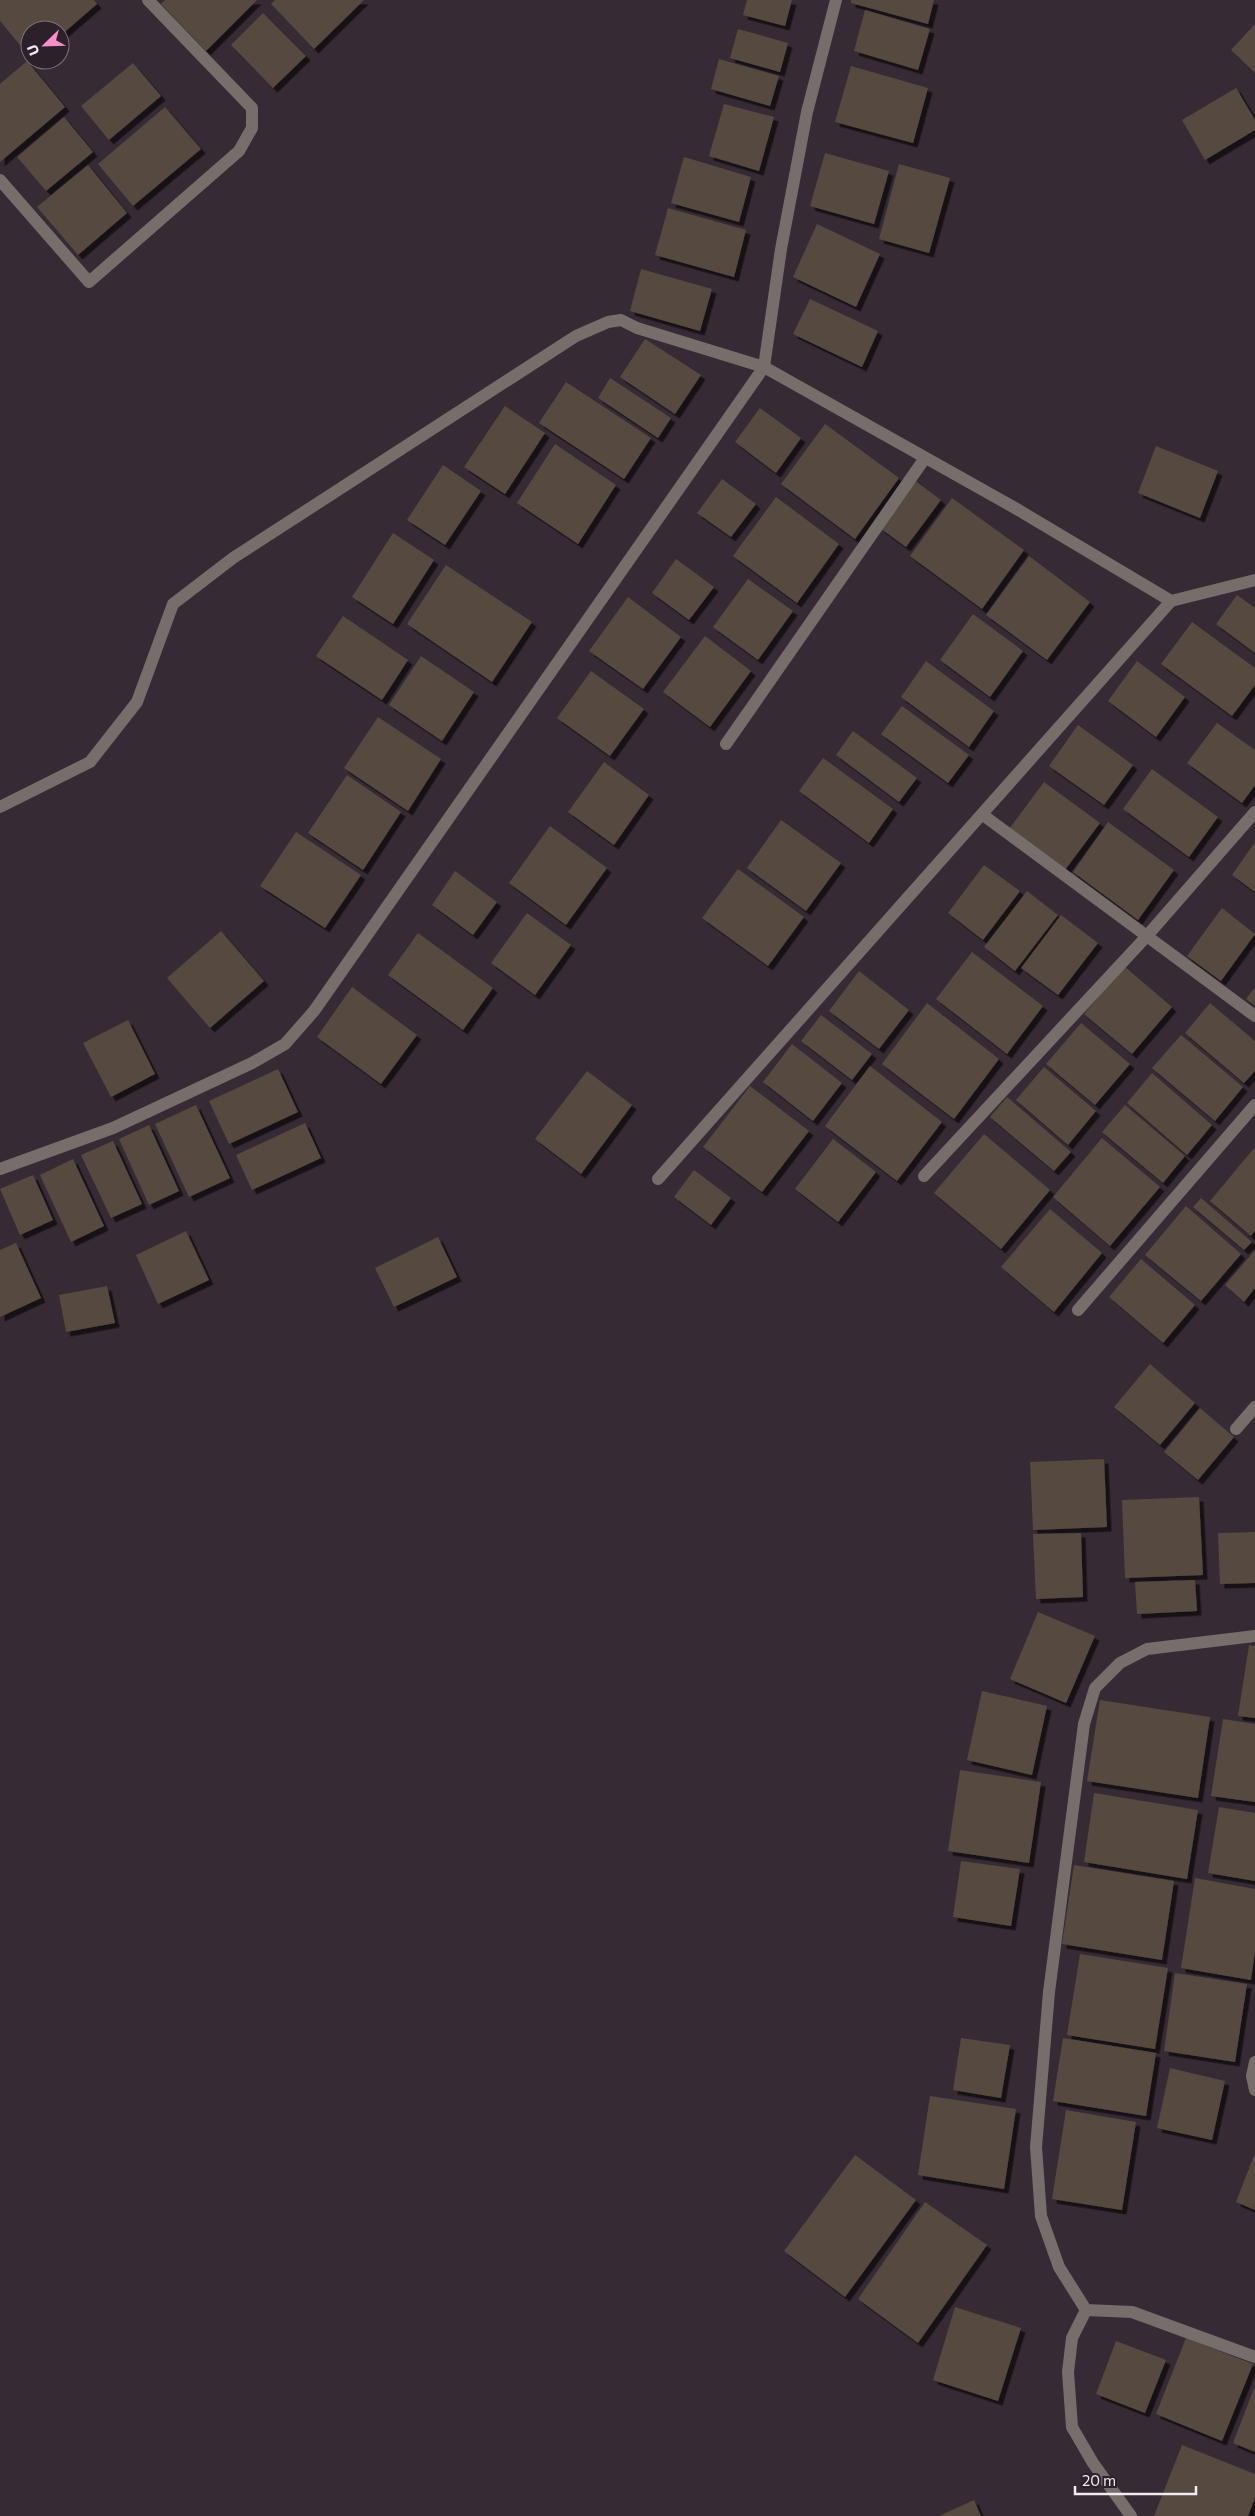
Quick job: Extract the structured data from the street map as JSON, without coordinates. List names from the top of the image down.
{
  "scale_bar": "20 m",
  "north": "bottom left"
}
